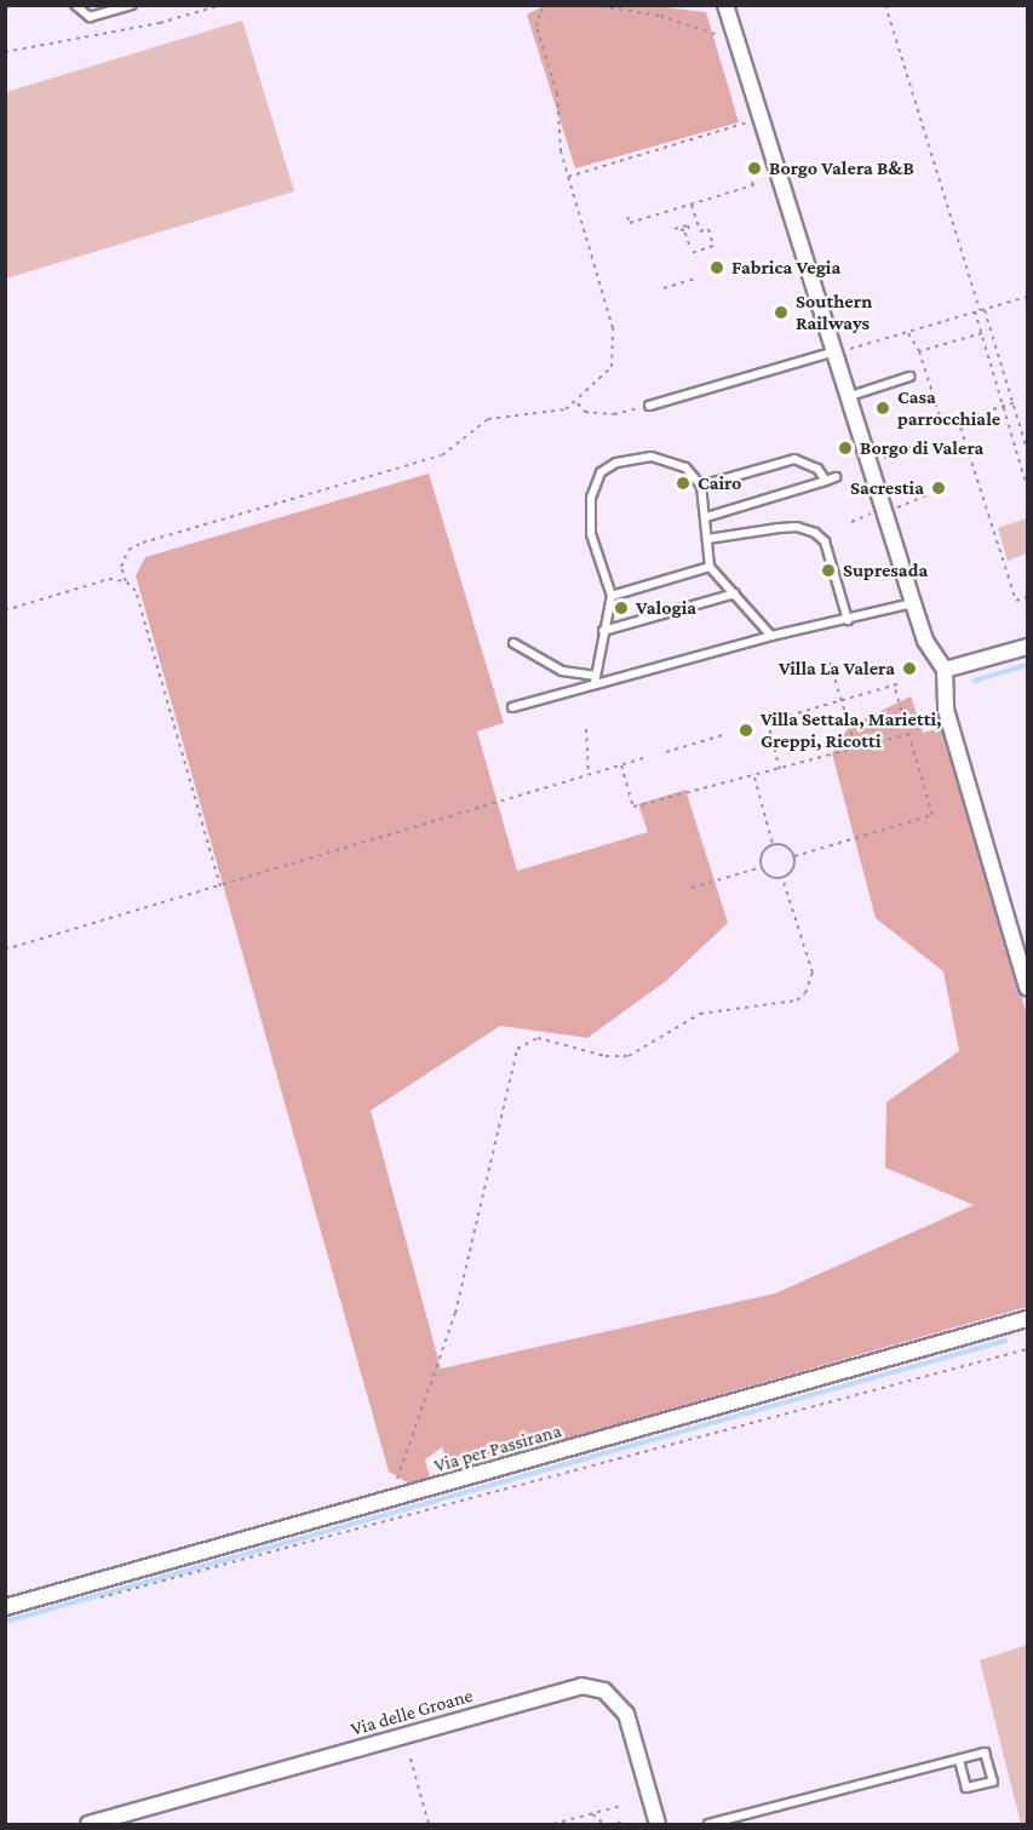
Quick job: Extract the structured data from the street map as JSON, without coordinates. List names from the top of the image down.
{
  "streets": {
    "street": ["Via per Passirana", "Via delle Groane"]
  },
  "places": [
    "Borgo Valera B&B",
    "Fabrica Vegia",
    "Southern Railways",
    "Casa parrocchiale",
    "Borgo di Valera",
    "Cairo",
    "Sacrestia",
    "Supresada",
    "Valogia",
    "Villa La Valera",
    "Villa Settala, Marietti, Greppi, Ricotti"
  ]
}
